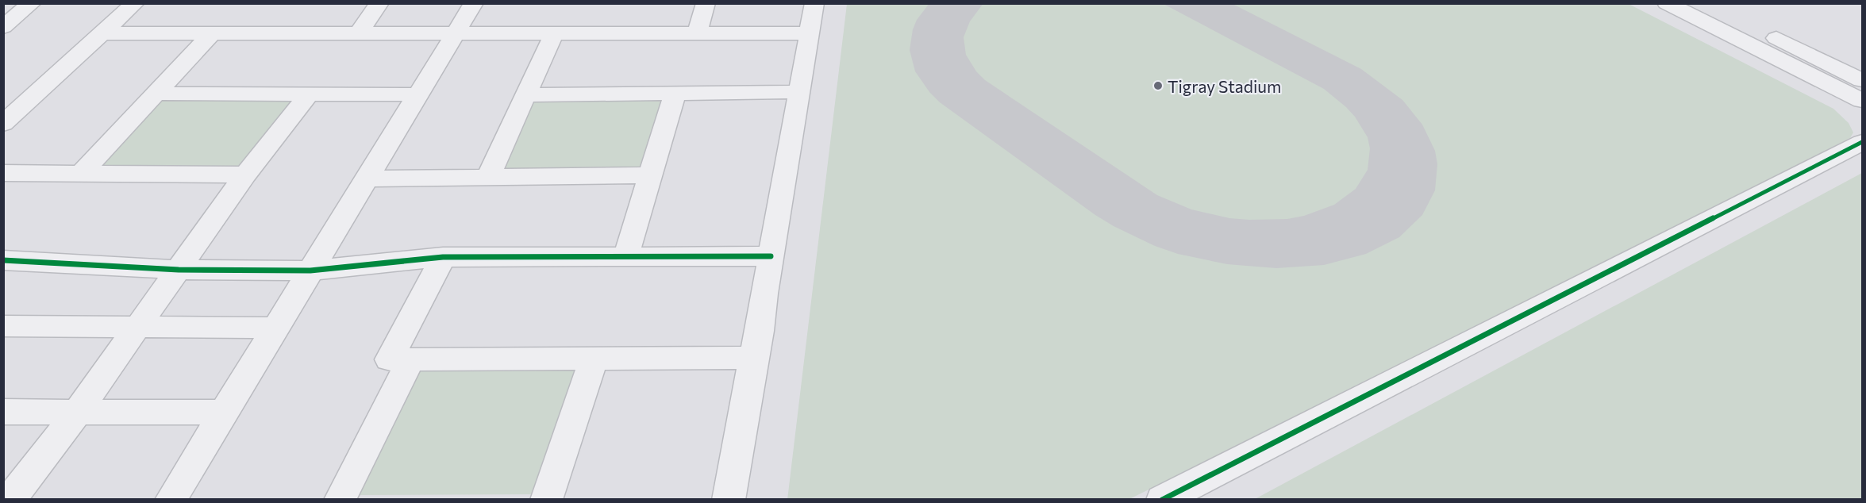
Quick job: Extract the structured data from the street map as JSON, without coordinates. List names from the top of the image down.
{
  "places": ["Tigray Stadium"]
}
